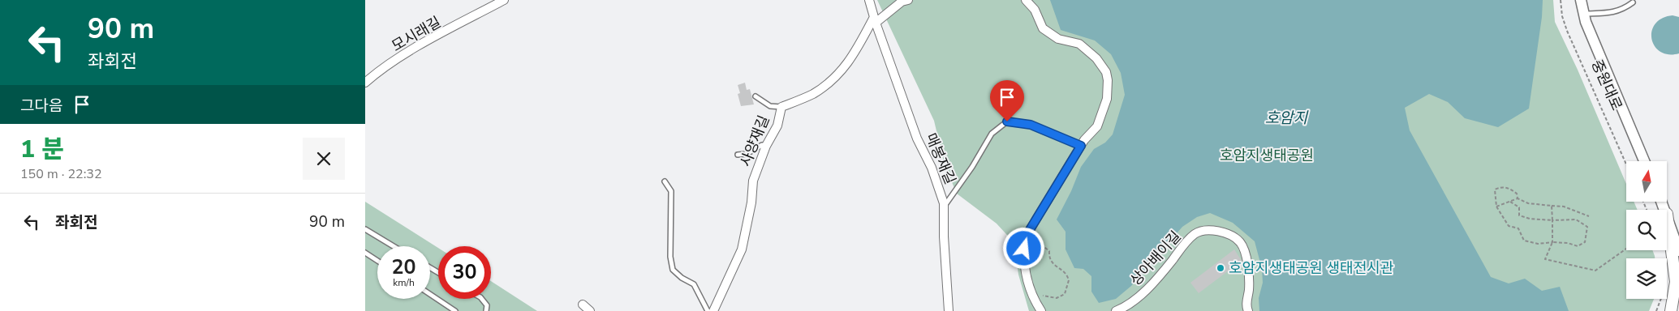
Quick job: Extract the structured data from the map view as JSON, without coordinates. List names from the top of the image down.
{
  "streets": {
    "street": [
      "모시래길",
      "중원대로",
      "사양재길",
      "매봉재길",
      "상아배이길"
    ]
  },
  "crossings": [
    ["사양재길", "매봉재길"]
  ],
  "water": ["호암지"],
  "parks": ["호암지생태공원"],
  "places": ["호암지생태공원 생태전시관"],
  "north": "top",
  "page": {
    "turn": ["90 m", "좌회전"],
    "then": "그다음",
    "heading": ["1 분", "150 m · 22:32"],
    "list": [
      {
        "name": "좌회전",
        "value": "90 m"
      }
    ],
    "speed": "20 km/h",
    "limit": "30"
  }
}
